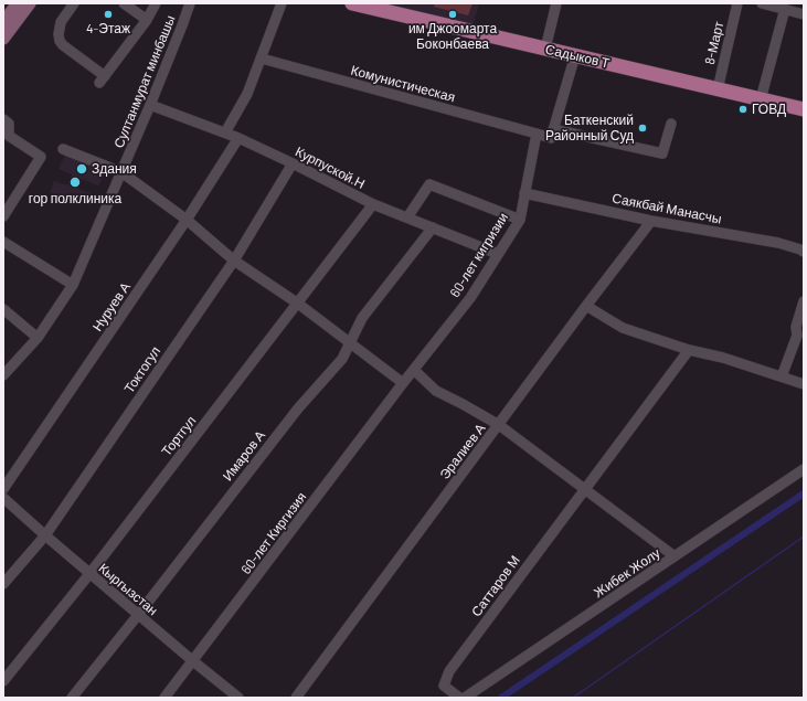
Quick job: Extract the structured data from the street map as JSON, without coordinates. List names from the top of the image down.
{
  "streets": {
    "highway": ["Садыков Т"],
    "street": [
      "8-Март",
      "Султанмурат минбашы",
      "Комунистическая",
      "Курпуской.Н",
      "Саякбай Манасчы",
      "60-лет кигризии",
      "Нуруев А",
      "Токтогул",
      "Тортгул",
      "Эралиев А",
      "Имаров А",
      "60-лет Киргизия",
      "Жибек Жолу",
      "Саттаров М",
      "Кыргызстан"
    ]
  },
  "crossings": [
    ["8-Март", "Садыков Т"],
    ["Султанмурат минбашы", "Курпуской.Н"],
    ["Комунистическая", "60-лет кигризии"],
    ["Курпуской.Н", "60-лет кигризии"],
    ["Курпуской.Н", "Нуруев А"],
    ["Курпуской.Н", "Токтогул"],
    ["Курпуской.Н", "Тортгул"],
    ["Курпуской.Н", "Имаров А"],
    ["Саякбай Манасчы", "60-лет кигризии"],
    ["Саякбай Манасчы", "Эралиев А"],
    ["60-лет кигризии", "60-лет Киргизия"],
    ["Токтогул", "Кыргызстан"],
    ["Тортгул", "Кыргызстан"],
    ["Имаров А", "Кыргызстан"],
    ["60-лет Киргизия", "Кыргызстан"]
  ],
  "places": [
    "4-Этаж",
    "им Джоомарта Боконбаева",
    "ГОВД",
    "Баткенский Районный Суд",
    "Здания",
    "гор полклиника"
  ]
}
